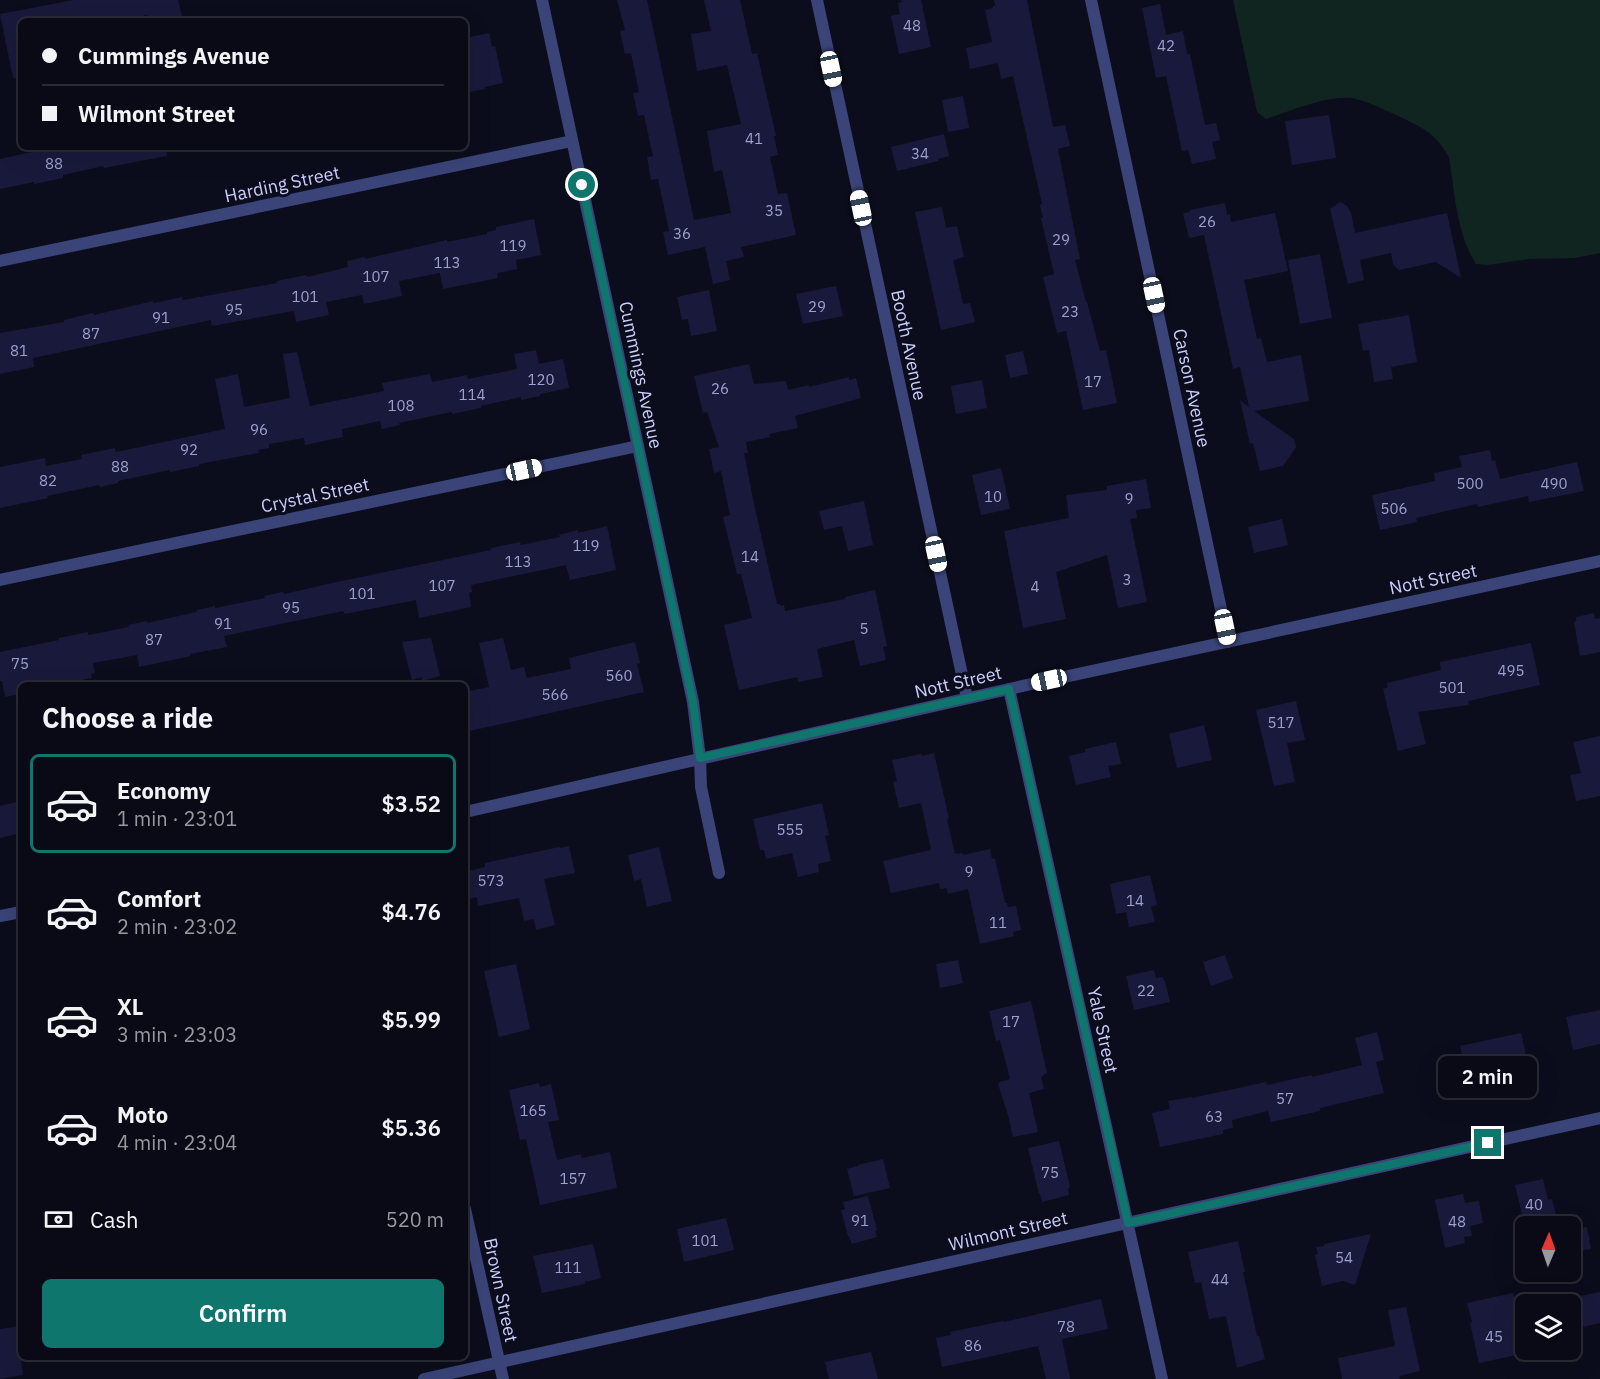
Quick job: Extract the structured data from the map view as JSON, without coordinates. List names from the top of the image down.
{
  "streets": {
    "street": [
      "Harding Street",
      "Booth Avenue",
      "Cummings Avenue",
      "Carson Avenue",
      "Crystal Street",
      "Nott Street",
      "Yale Street",
      "Wilmont Street",
      "Brown Street"
    ]
  },
  "crossings": [
    ["Harding Street", "Cummings Avenue"],
    ["Booth Avenue", "Nott Street"],
    ["Cummings Avenue", "Crystal Street"],
    ["Cummings Avenue", "Nott Street"],
    ["Carson Avenue", "Nott Street"],
    ["Nott Street", "Yale Street"],
    ["Yale Street", "Wilmont Street"],
    ["Wilmont Street", "Brown Street"]
  ],
  "house_numbers": [
    "48",
    "42",
    "41",
    "34",
    "88",
    "35",
    "26",
    "36",
    "29",
    "119",
    "113",
    "107",
    "101",
    "29",
    "95",
    "23",
    "91",
    "87",
    "81",
    "120",
    "17",
    "26",
    "114",
    "108",
    "96",
    "92",
    "88",
    "82",
    "500",
    "490",
    "10",
    "9",
    "506",
    "119",
    "14",
    "113",
    "3",
    "107",
    "4",
    "101",
    "95",
    "91",
    "5",
    "87",
    "75",
    "495",
    "560",
    "501",
    "566",
    "517",
    "555",
    "9",
    "573",
    "14",
    "11",
    "22",
    "17",
    "57",
    "165",
    "63",
    "75",
    "157",
    "40",
    "91",
    "48",
    "101",
    "54",
    "111",
    "44",
    "78",
    "45",
    "86"
  ],
  "north": "top",
  "page": {
    "banner": ["Cummings Avenue", "Wilmont Street"],
    "heading": "Choose a ride",
    "list": [
      {
        "name": "Economy",
        "note": "1 min · 23:01",
        "value": "$3.52"
      },
      {
        "name": "Comfort",
        "note": "2 min · 23:02",
        "value": "$4.76"
      },
      {
        "name": "XL",
        "note": "3 min · 23:03",
        "value": "$5.99"
      },
      {
        "name": "Moto",
        "note": "4 min · 23:04",
        "value": "$5.36"
      }
    ],
    "bubble": "2 min",
    "pay": ["Cash", "520 m"],
    "buttons": "Confirm"
  }
}
